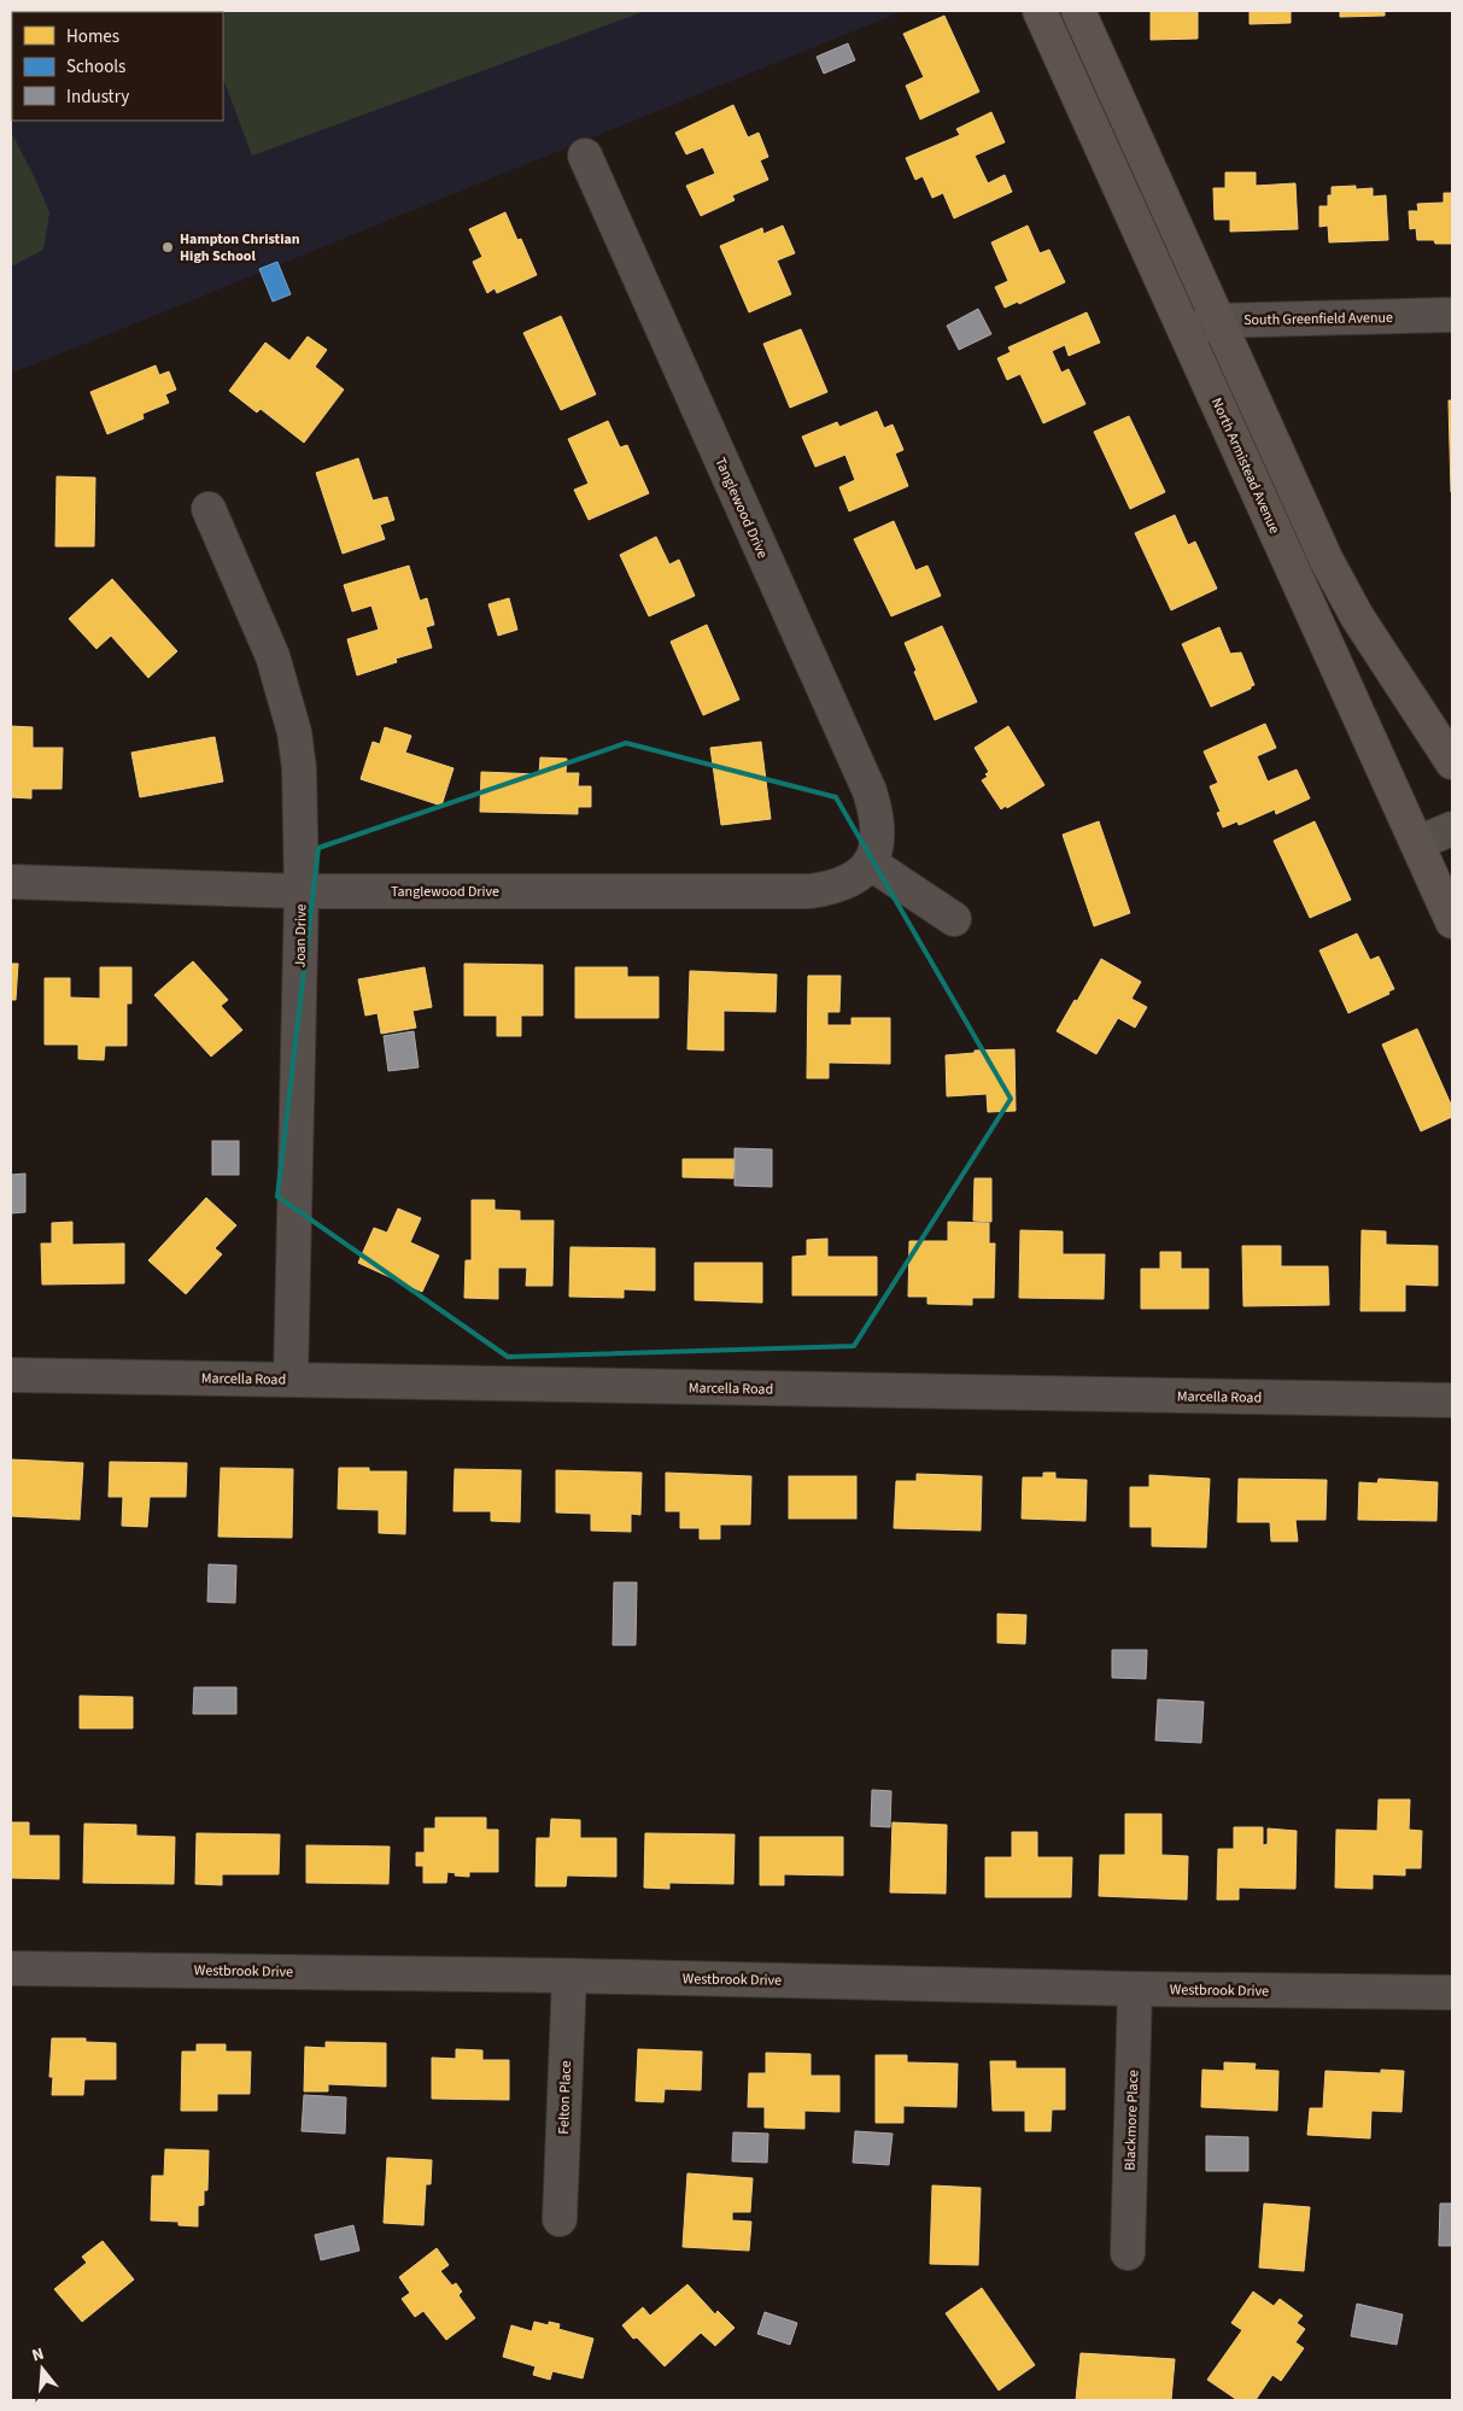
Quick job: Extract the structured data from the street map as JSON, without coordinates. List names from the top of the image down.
{
  "streets": {
    "main road": ["North Armistead Avenue"],
    "street": [
      "South Greenfield Avenue",
      "Tanglewood Drive",
      "Joan Drive",
      "Marcella Road",
      "Westbrook Drive",
      "Felton Place",
      "Blackmore Place"
    ]
  },
  "crossings": [
    ["South Greenfield Avenue", "North Armistead Avenue"],
    ["Tanglewood Drive", "Joan Drive"],
    ["Joan Drive", "Marcella Road"],
    ["Westbrook Drive", "Felton Place"],
    ["Westbrook Drive", "Blackmore Place"]
  ],
  "places": ["Hampton Christian High School"],
  "legend": ["Homes", "Schools", "Industry"],
  "north": "top"
}
